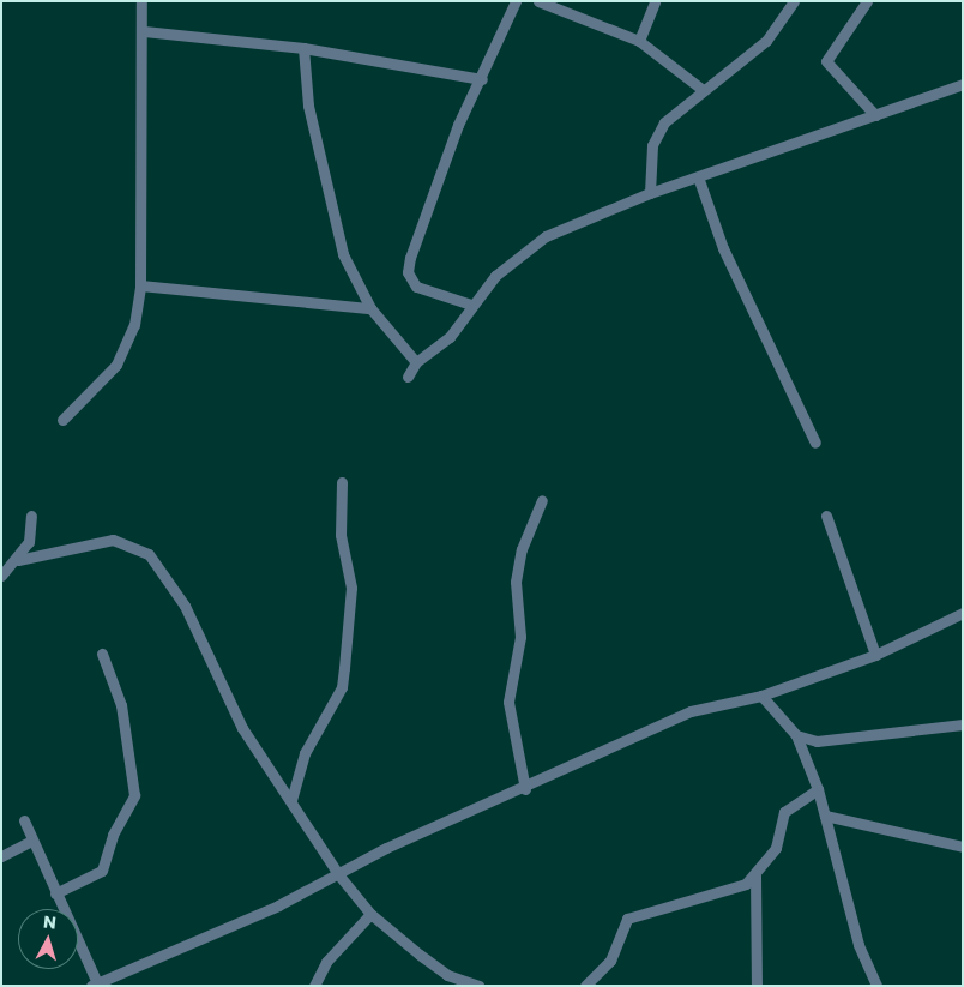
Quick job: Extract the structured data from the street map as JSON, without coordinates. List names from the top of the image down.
{
  "north": "top"
}
